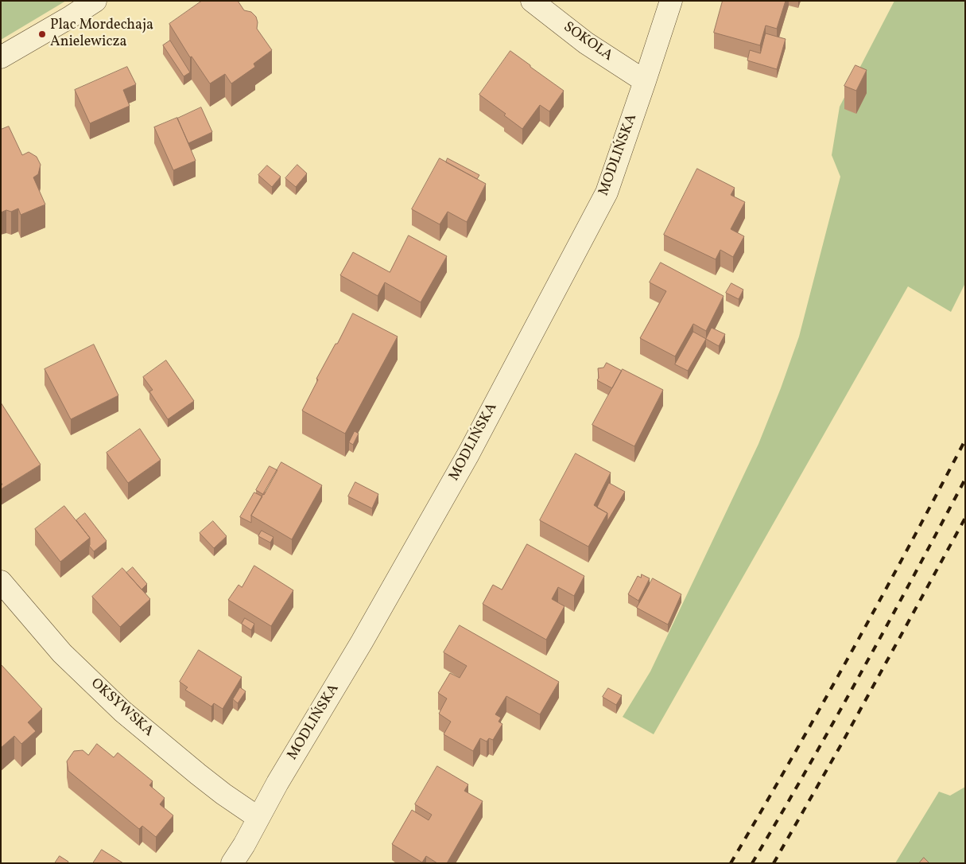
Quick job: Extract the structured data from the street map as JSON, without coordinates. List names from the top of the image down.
{
  "streets": {
    "street": ["SOKOLA", "MODLIŃSKA", "OKSYWSKA"]
  },
  "crossings": [
    ["SOKOLA", "MODLIŃSKA"],
    ["MODLIŃSKA", "OKSYWSKA"]
  ],
  "places": ["Plac Mordechaja Anielewicza"]
}
